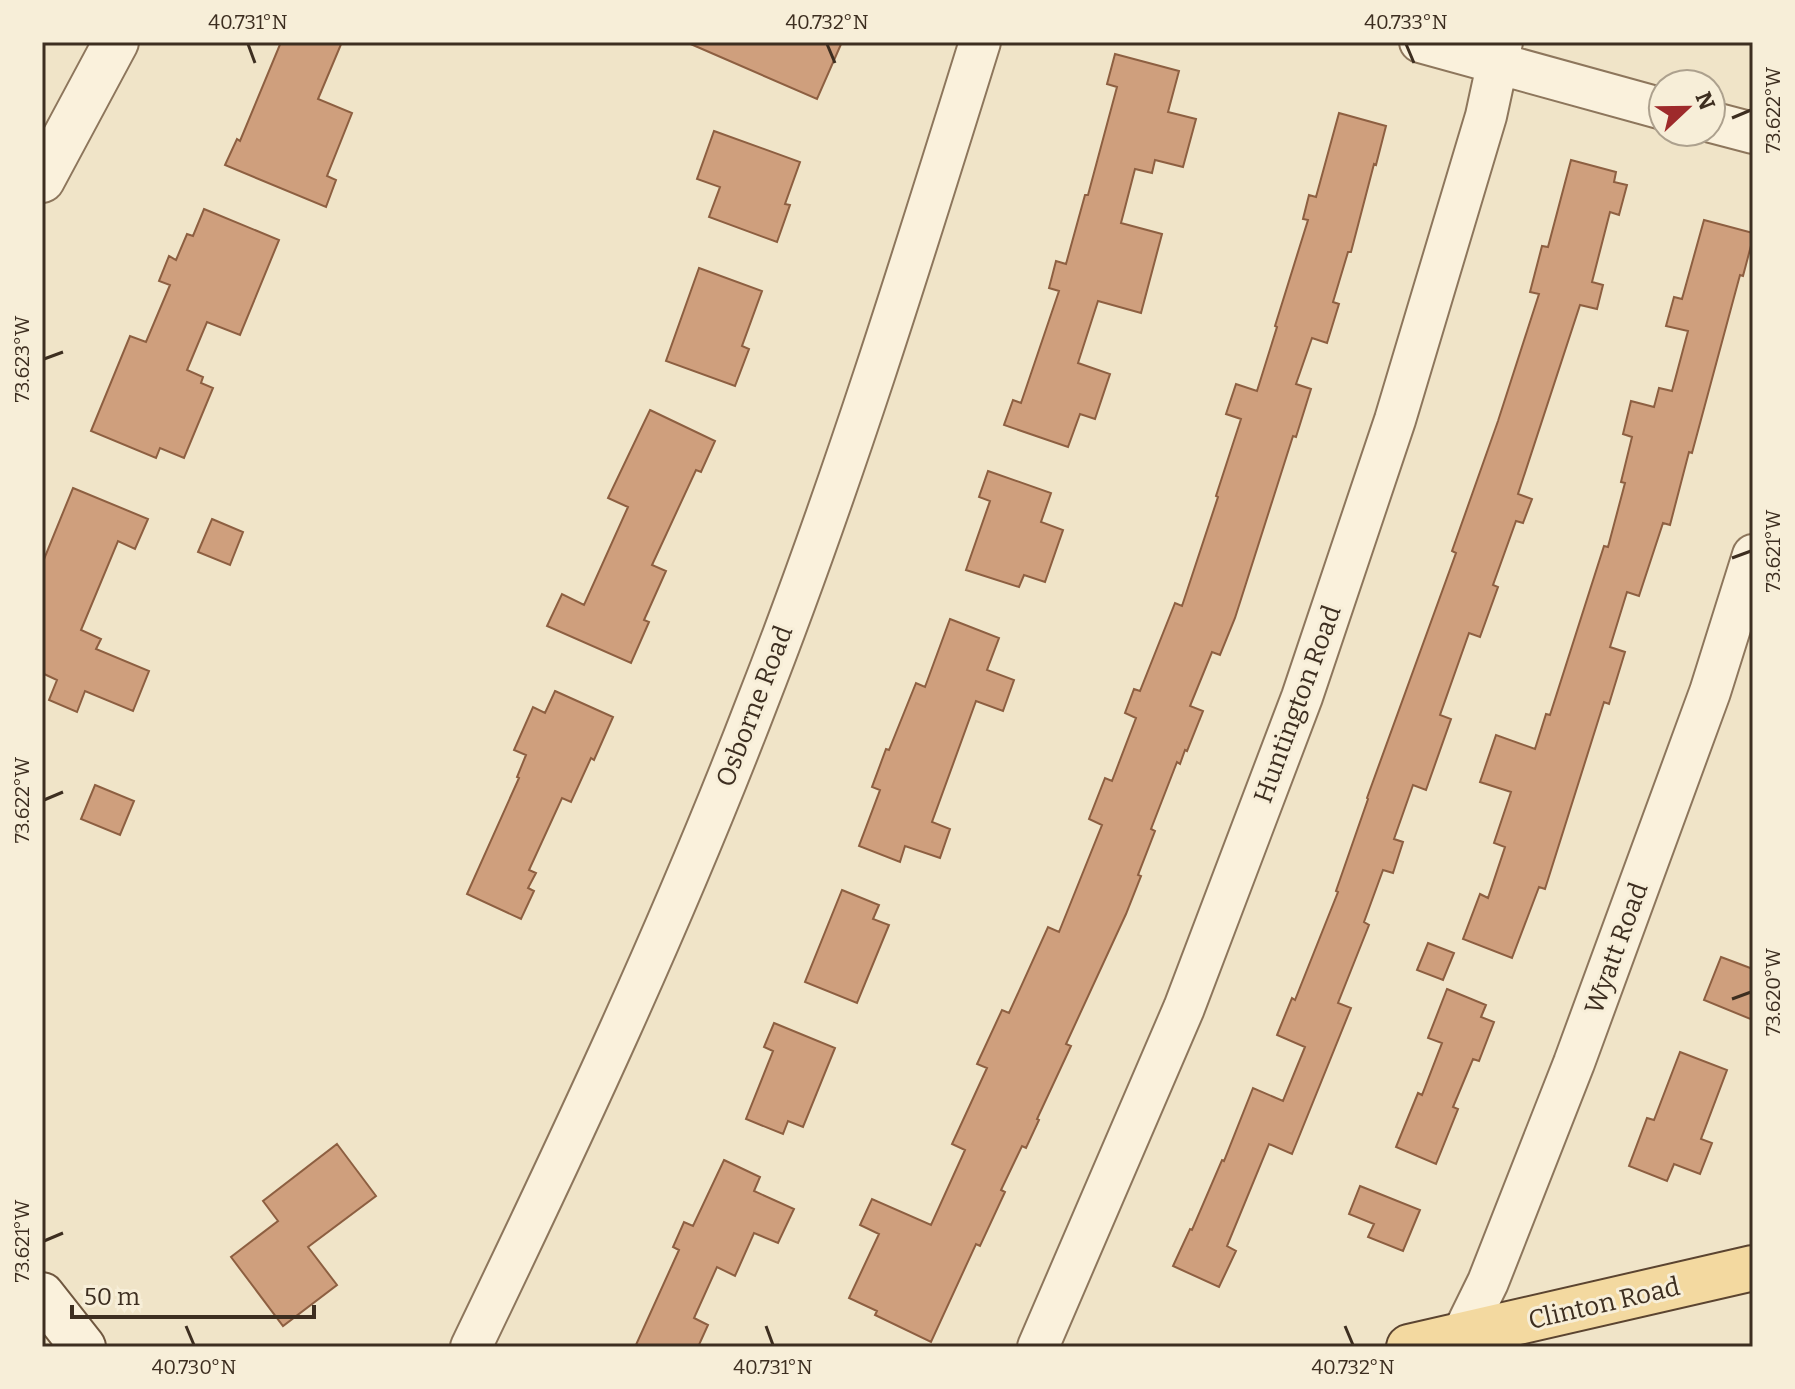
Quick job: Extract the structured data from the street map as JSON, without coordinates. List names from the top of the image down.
{
  "streets": {
    "main road": ["Clinton Road"],
    "street": ["Huntington Road", "Osborne Road", "Wyatt Road"]
  },
  "crossings": [
    ["Wyatt Road", "Clinton Road"]
  ],
  "scale_bar": "50 m",
  "north": "right",
  "coordinates": [
    "40.731°N",
    "40.732°N",
    "40.733°N",
    "73.622°W",
    "73.623°W",
    "73.621°W",
    "73.620°W",
    "40.730°N"
  ]
}
